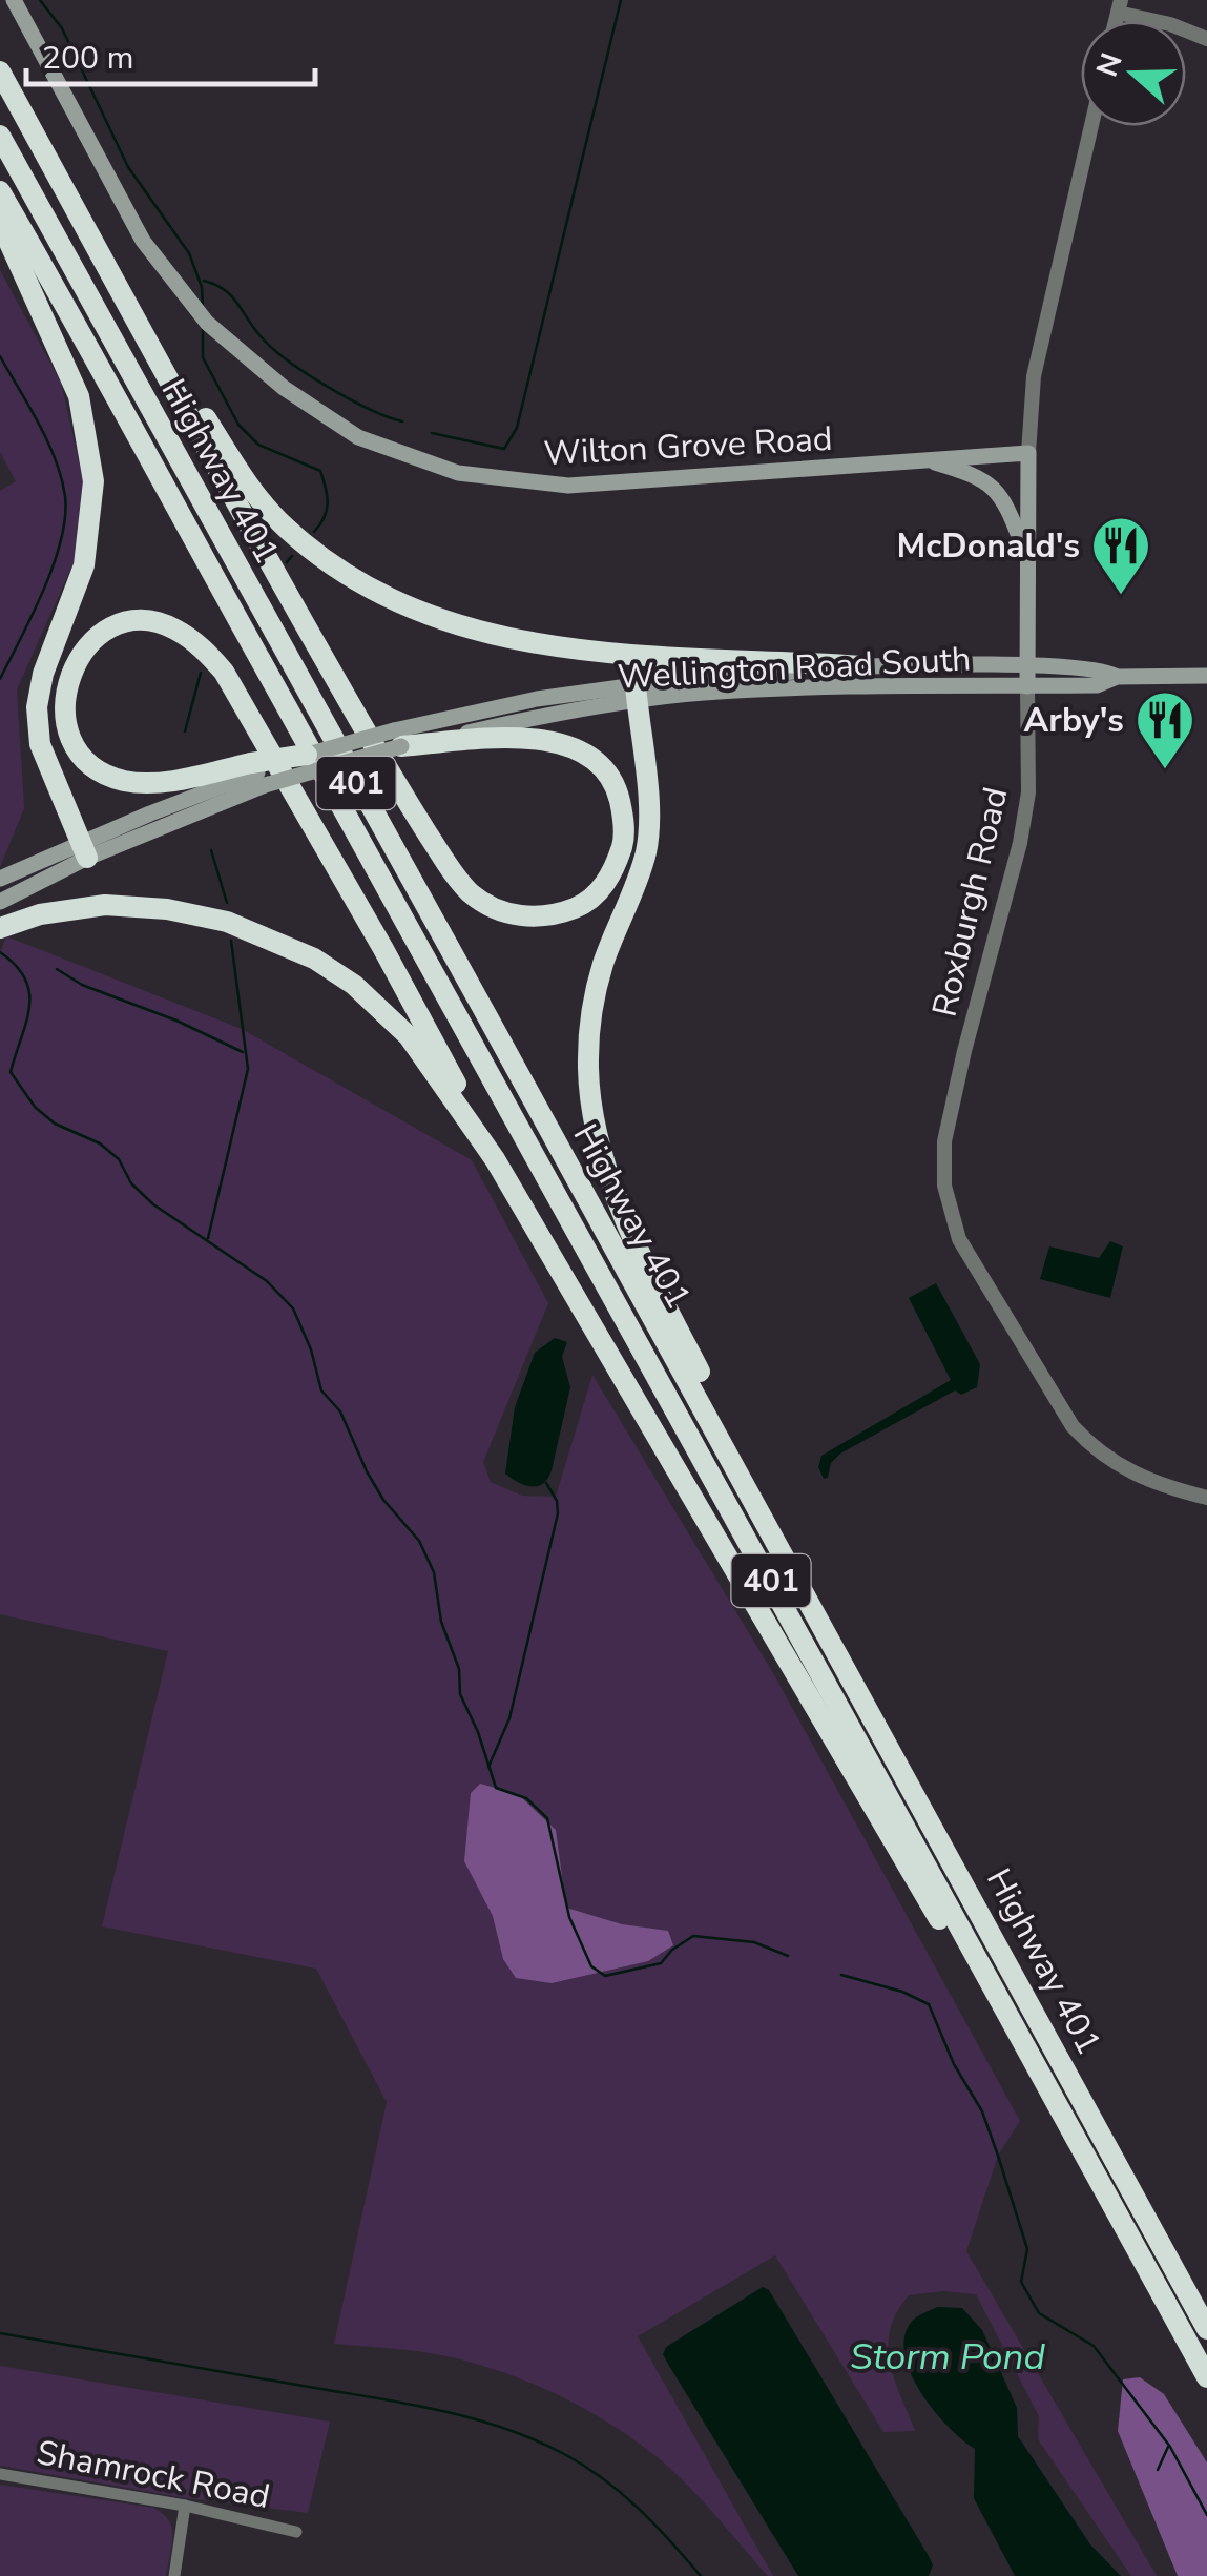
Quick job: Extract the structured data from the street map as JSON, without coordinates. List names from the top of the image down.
{
  "streets": {
    "highway": ["Highway 401", "401"],
    "main road": ["Wilton Grove Road", "Wellington Road South", "Roxburgh Road"],
    "street": ["Shamrock Road"]
  },
  "crossings": [
    ["Wilton Grove Road", "Roxburgh Road"],
    ["Wellington Road South", "Roxburgh Road"]
  ],
  "water": ["Storm Pond"],
  "places": {
    "restaurant": ["McDonald's", "Arby's"]
  },
  "scale_bar": "200 m",
  "north": "left"
}
